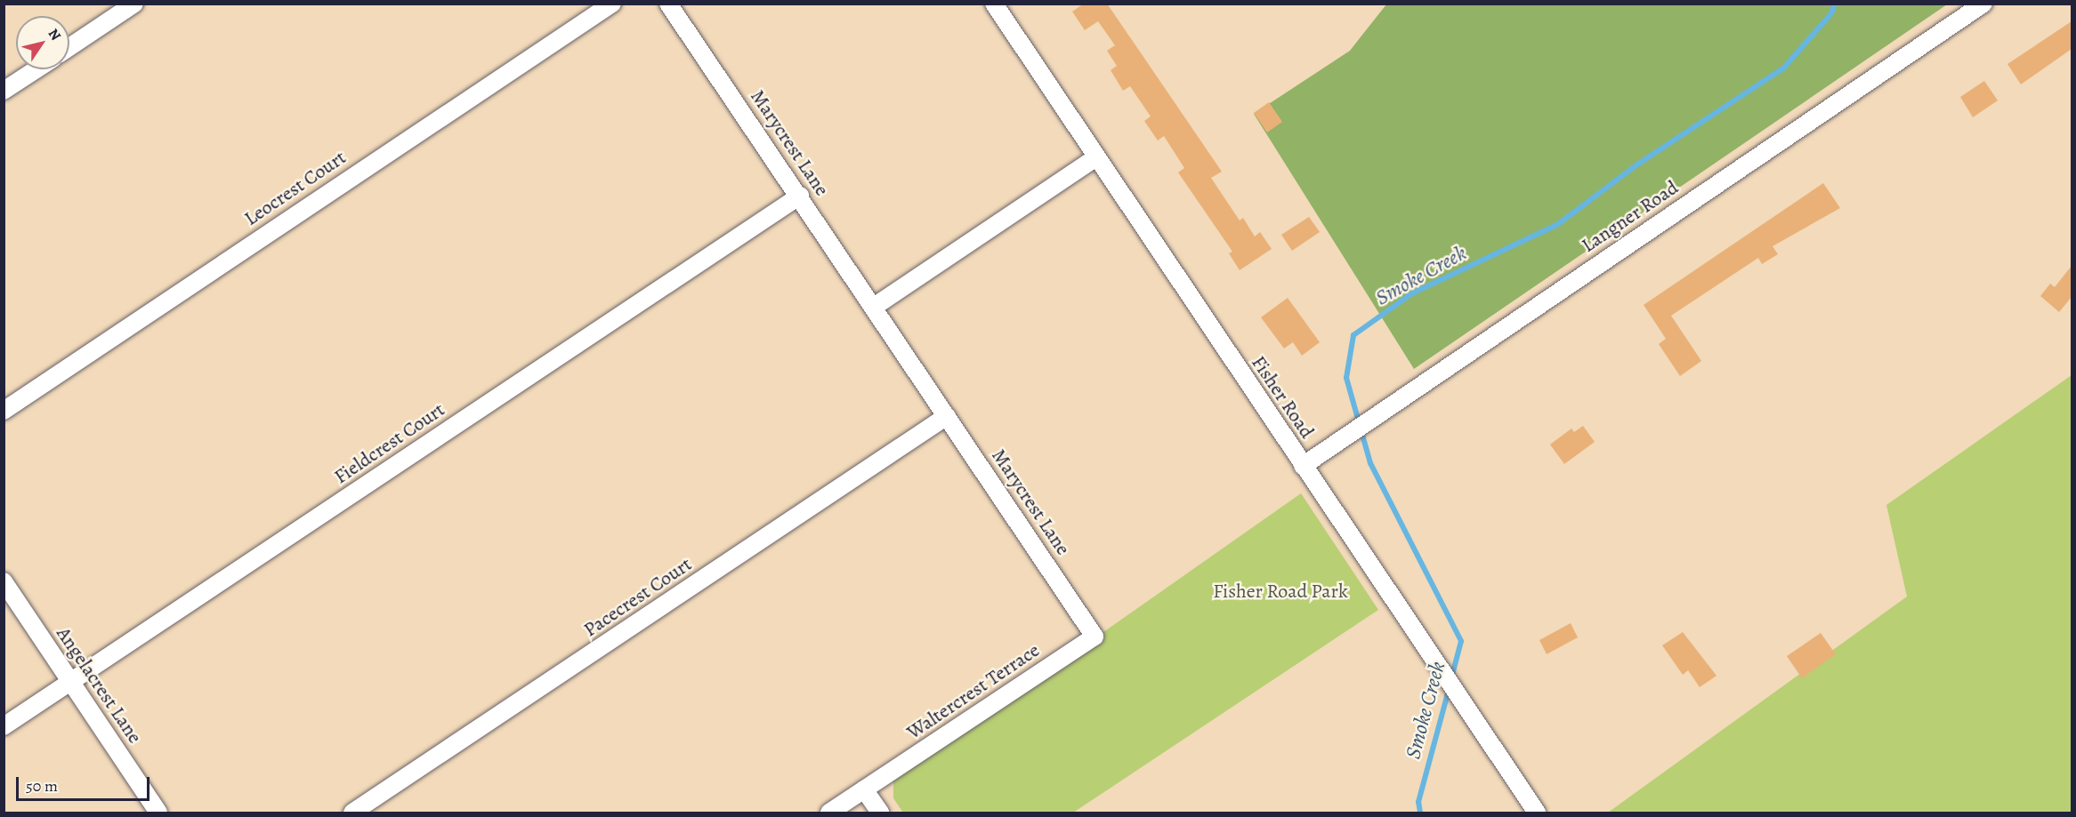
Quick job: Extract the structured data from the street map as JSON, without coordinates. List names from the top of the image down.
{
  "streets": {
    "street": [
      "Marycrest Lane",
      "Leocrest Court",
      "Langner Road",
      "Fisher Road",
      "Fieldcrest Court",
      "Pacecrest Court",
      "Angelacrest Lane",
      "Waltercrest Terrace"
    ]
  },
  "crossings": [
    ["Marycrest Lane", "Fieldcrest Court"],
    ["Marycrest Lane", "Pacecrest Court"],
    ["Marycrest Lane", "Waltercrest Terrace"],
    ["Langner Road", "Fisher Road"],
    ["Fieldcrest Court", "Angelacrest Lane"]
  ],
  "water": ["Smoke Creek"],
  "parks": ["Fisher Road Park"],
  "scale_bar": "50 m",
  "north": "top right"
}
